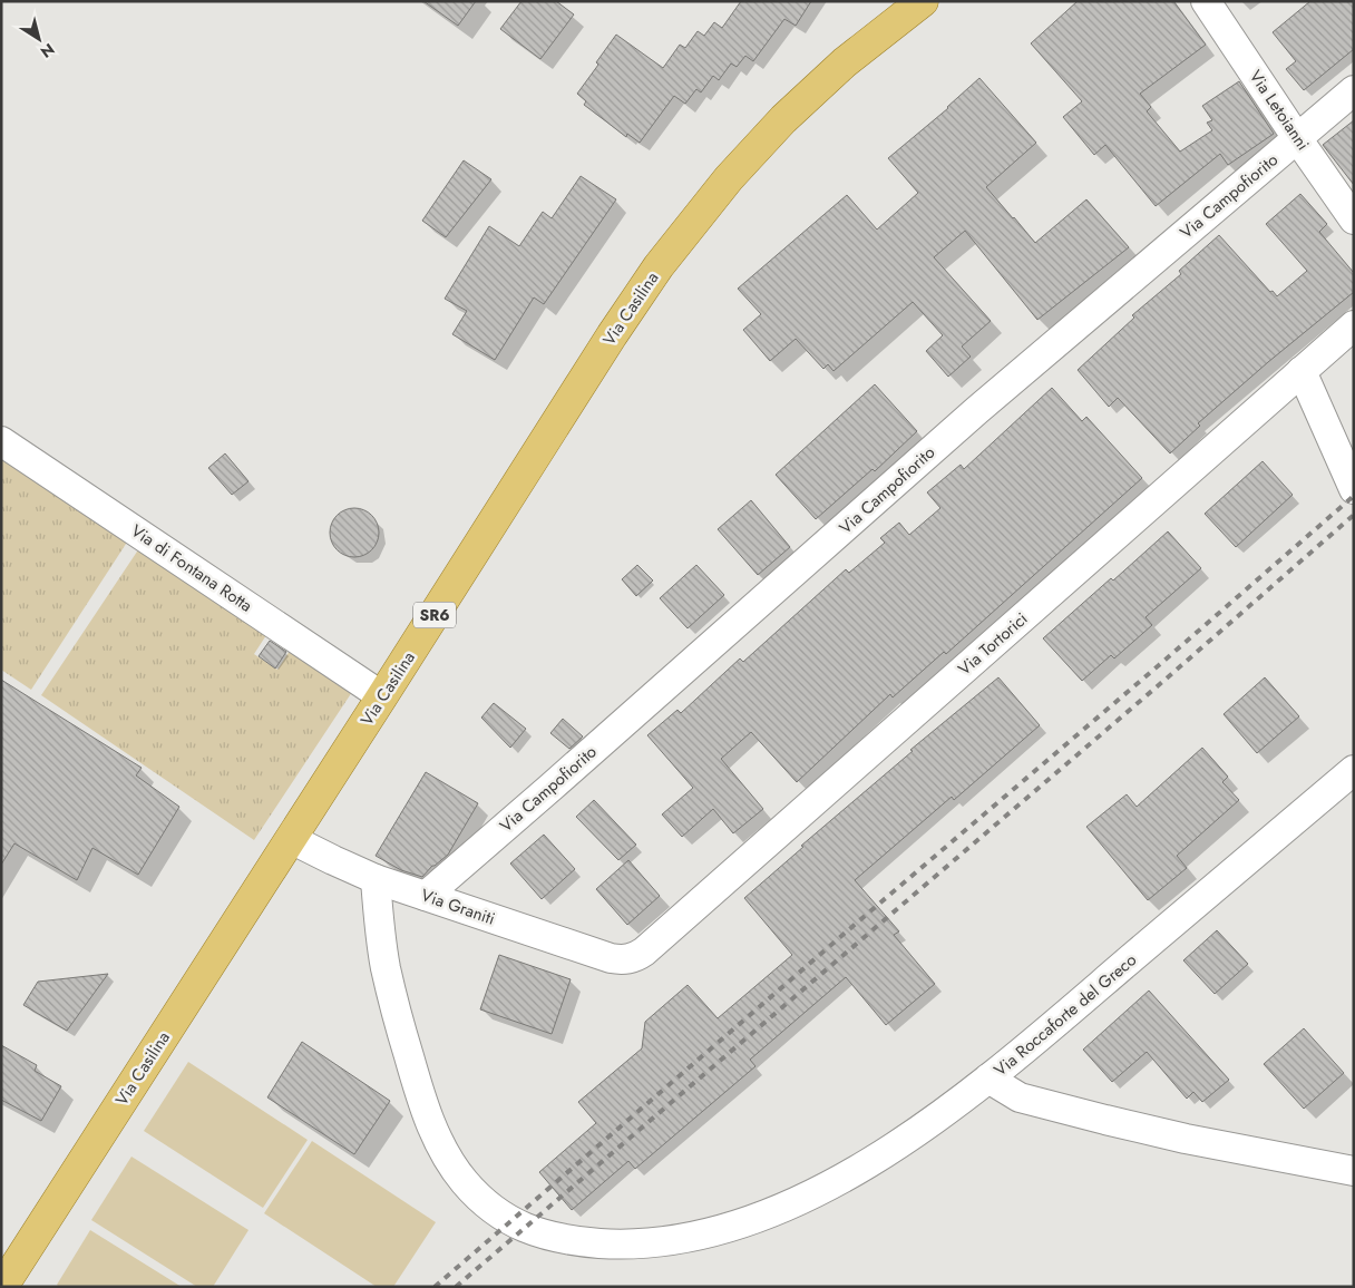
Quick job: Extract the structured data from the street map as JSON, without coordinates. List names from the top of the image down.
{
  "streets": {
    "main road": ["Via Casilina", "SR6"],
    "street": [
      "Via Letoianni",
      "Via Campofiorito",
      "Via di Fontana Rotta",
      "Via Tortorici",
      "Via Graniti",
      "Via Roccaforte del Greco"
    ]
  },
  "crossings": [
    ["Via Letoianni", "Via Campofiorito"],
    ["Via Campofiorito", "Via Graniti"],
    ["Via Casilina", "Via di Fontana Rotta"],
    ["Via Casilina", "Via Graniti"],
    ["Via Tortorici", "Via Graniti"]
  ],
  "north": "bottom right"
}
